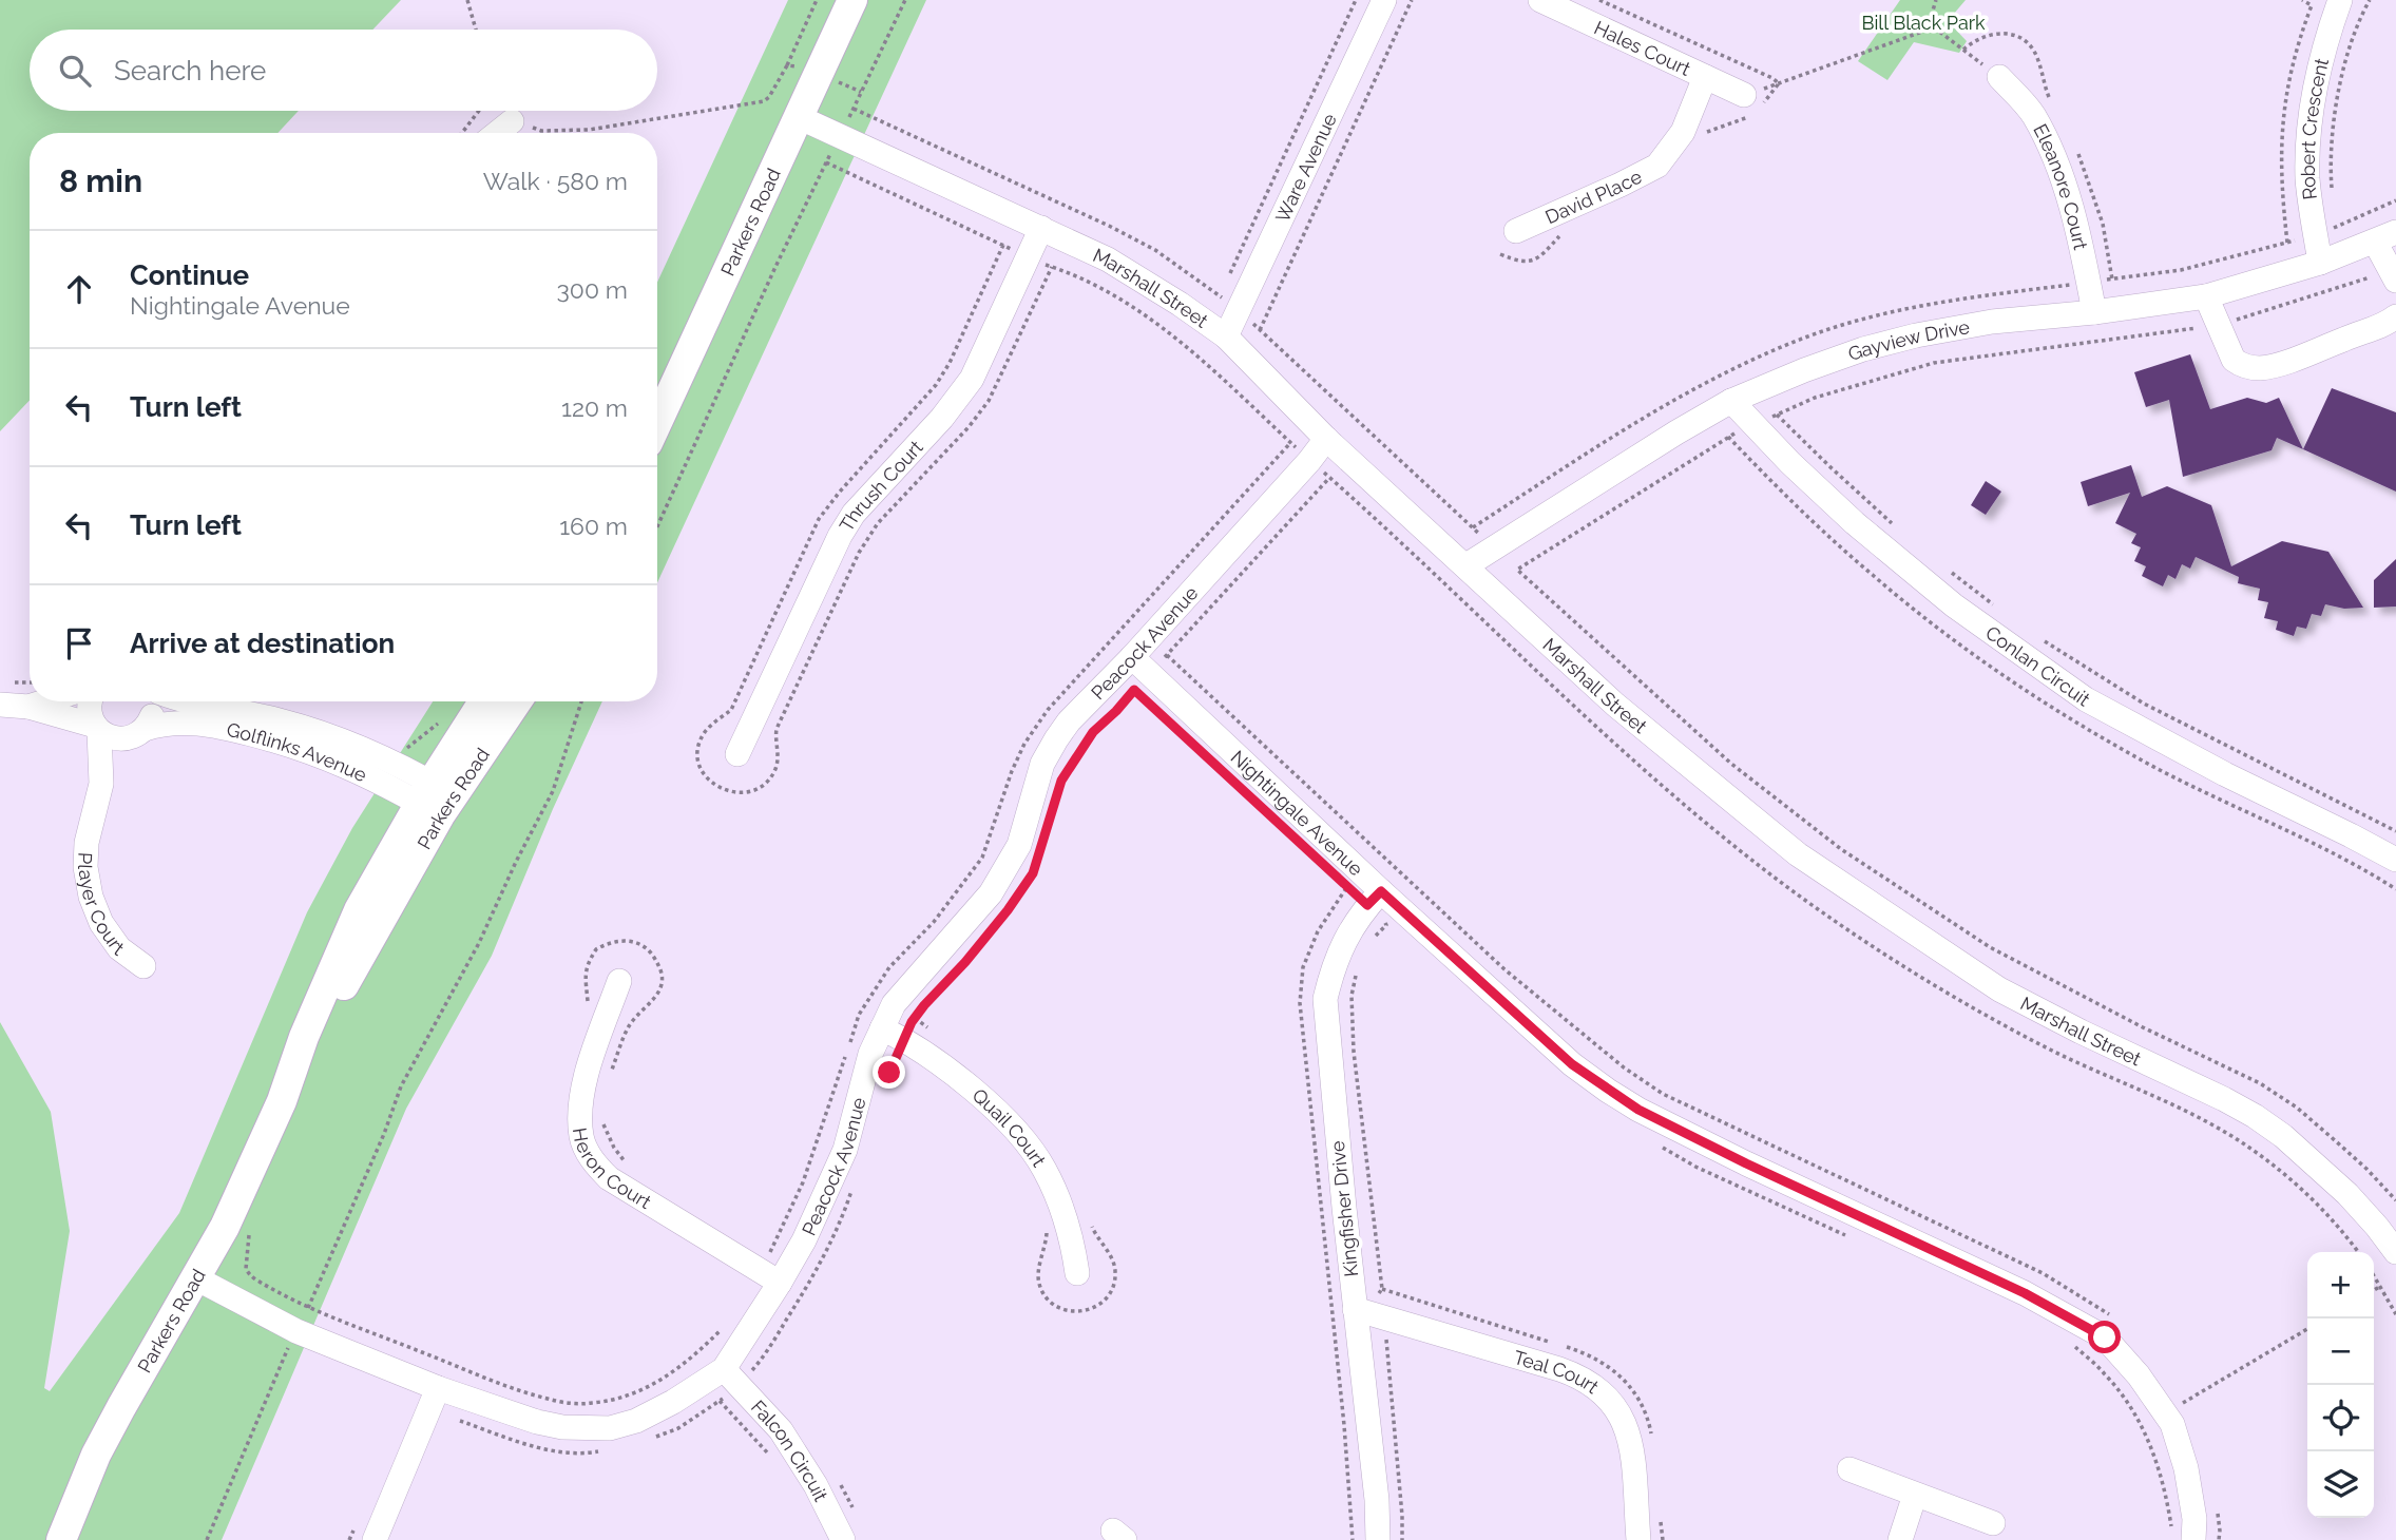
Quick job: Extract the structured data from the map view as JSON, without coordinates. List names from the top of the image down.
{
  "streets": {
    "main road": ["Parkers Road"],
    "street": [
      "Hales Court",
      "Robert Crescent",
      "Ware Avenue",
      "Eleanore Court",
      "David Place",
      "Marshall Street",
      "Gayview Drive",
      "Thrush Court",
      "Peacock Avenue",
      "Conlan Circuit",
      "Golflinks Avenue",
      "Nightingale Avenue",
      "Player Court",
      "Quail Court",
      "Heron Court",
      "Kingfisher Drive",
      "Teal Court",
      "Falcon Circuit"
    ]
  },
  "crossings": [
    ["Hales Court", "David Place"],
    ["Robert Crescent", "Gayview Drive"],
    ["Ware Avenue", "Marshall Street"],
    ["Eleanore Court", "Gayview Drive"],
    ["Parkers Road", "Marshall Street"],
    ["Parkers Road", "Peacock Avenue"],
    ["Parkers Road", "Golflinks Avenue"],
    ["Marshall Street", "Gayview Drive"],
    ["Marshall Street", "Thrush Court"],
    ["Marshall Street", "Peacock Avenue"],
    ["Gayview Drive", "Conlan Circuit"],
    ["Peacock Avenue", "Nightingale Avenue"],
    ["Peacock Avenue", "Quail Court"],
    ["Peacock Avenue", "Heron Court"],
    ["Peacock Avenue", "Falcon Circuit"],
    ["Golflinks Avenue", "Player Court"],
    ["Nightingale Avenue", "Kingfisher Drive"],
    ["Kingfisher Drive", "Teal Court"]
  ],
  "parks": ["Bill Black Park"],
  "page": {
    "search": "Search here",
    "heading": ["8 min", "Walk · 580 m"],
    "list": [
      ["Continue", "Nightingale Avenue", "300 m"],
      ["Turn left", "120 m"],
      ["Turn left", "160 m"],
      "Arrive at destination"
    ],
    "map_buttons": ["+", "−"]
  }
}
